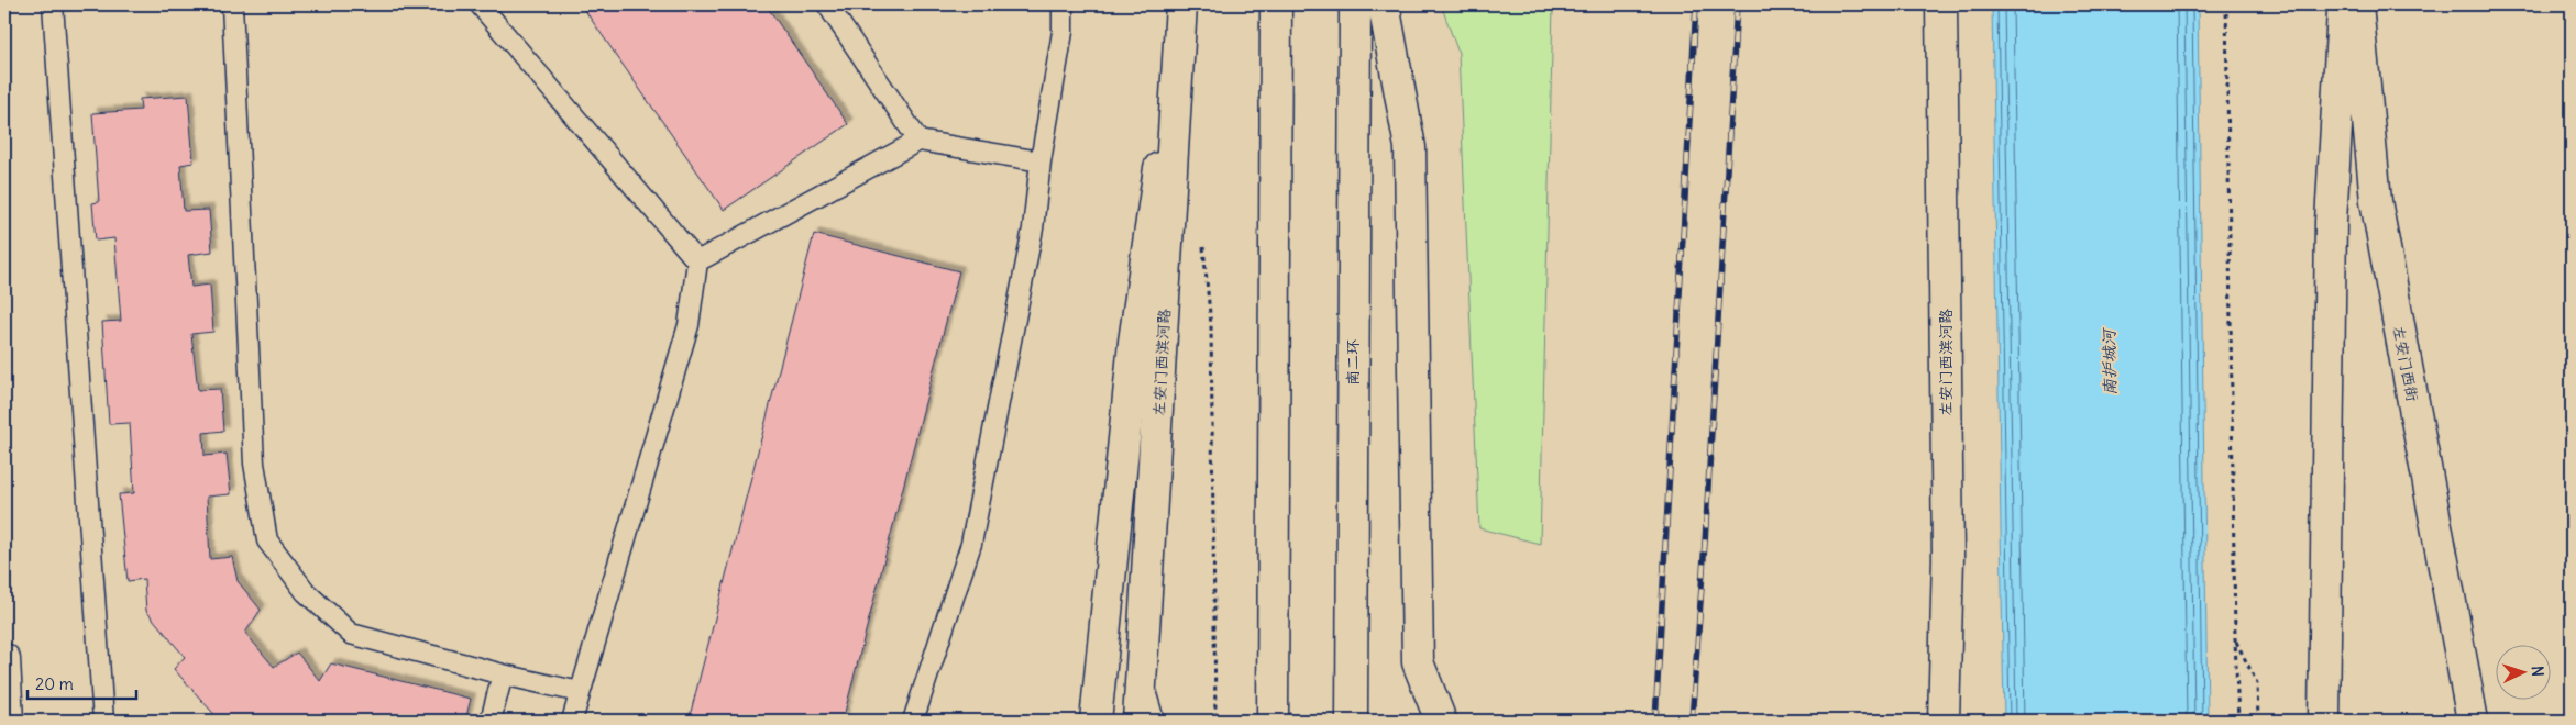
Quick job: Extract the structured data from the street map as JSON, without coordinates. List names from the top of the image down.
{
  "streets": {
    "main road": ["左安门西滨河路", "南二环", "左安门西街"]
  },
  "water": ["南护城河"],
  "scale_bar": "20 m",
  "north": "right"
}
